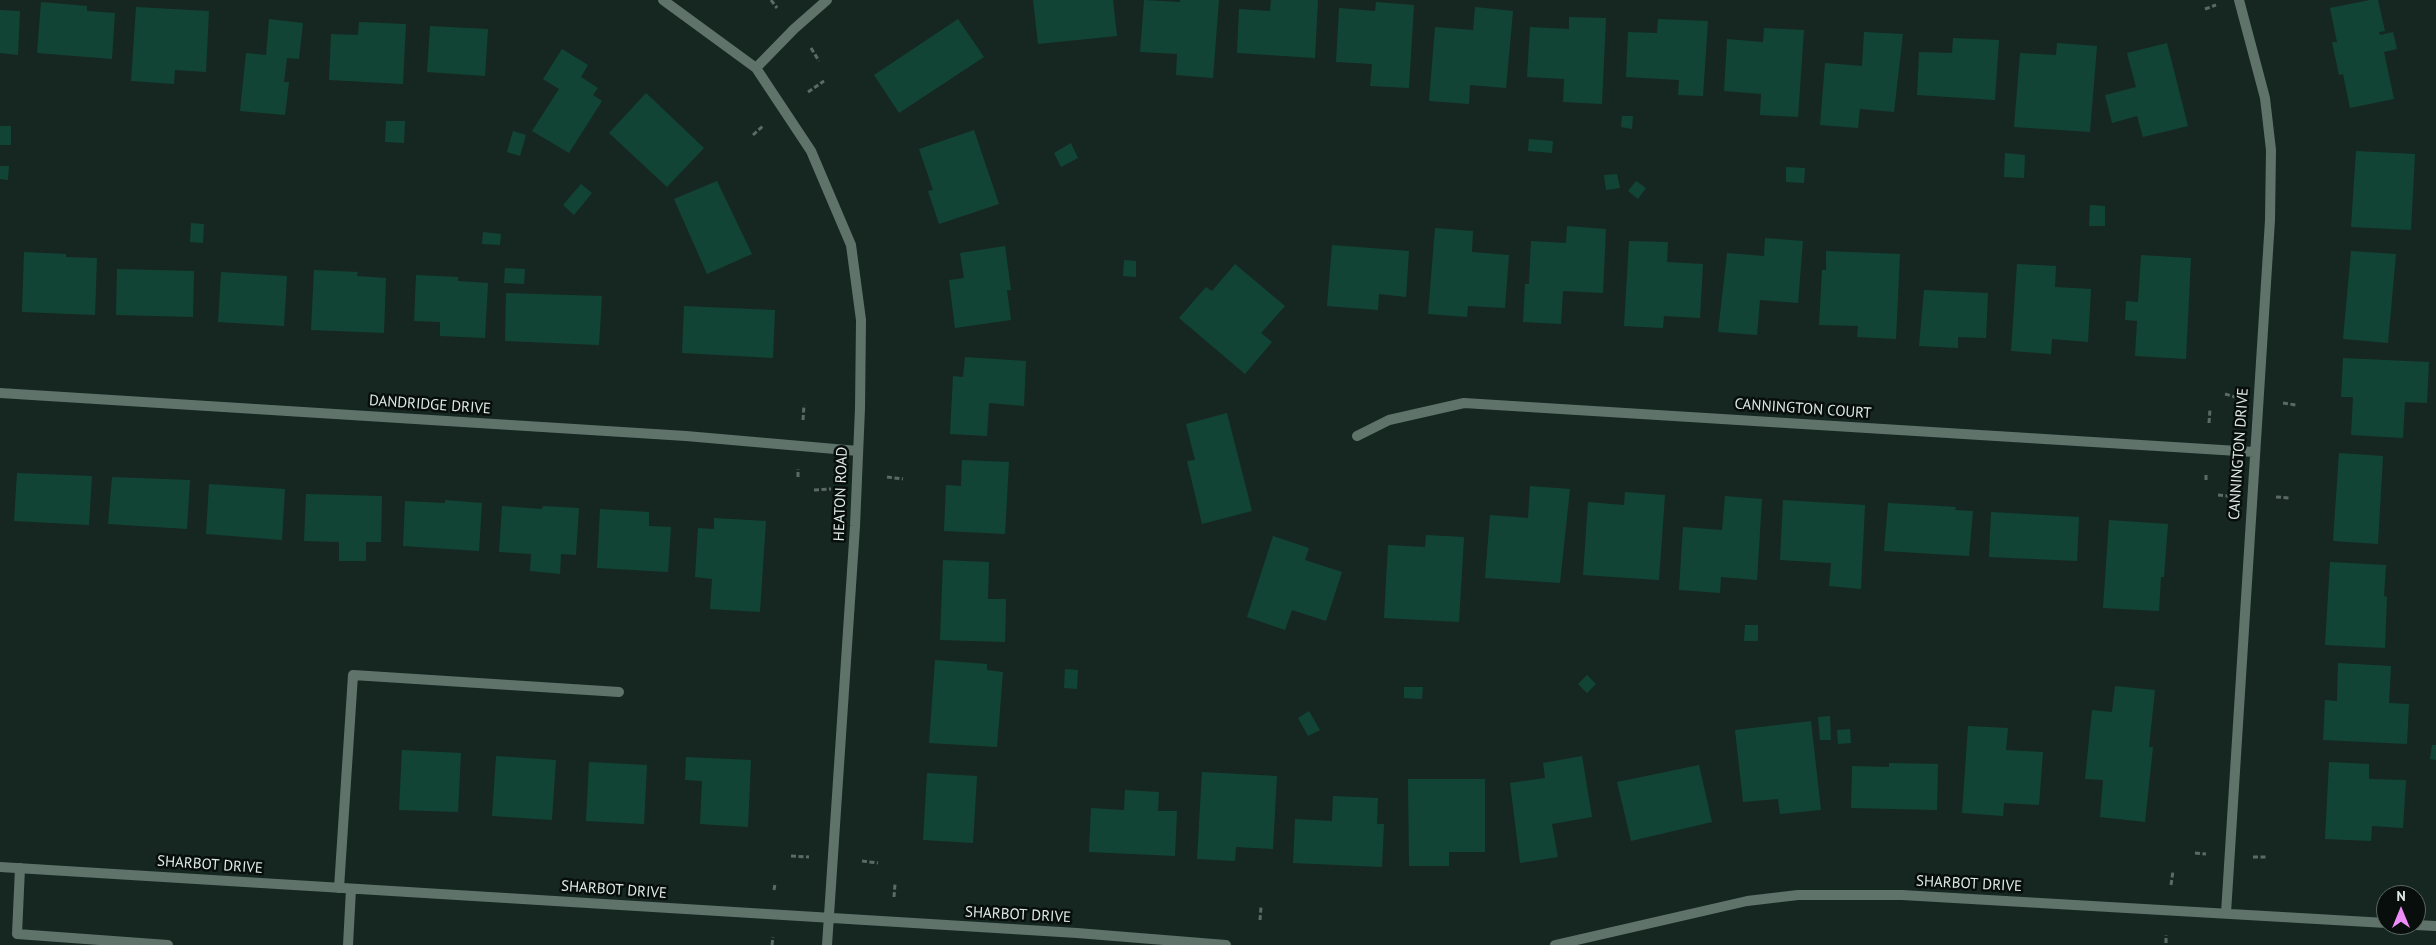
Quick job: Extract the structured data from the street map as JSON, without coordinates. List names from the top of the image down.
{
  "streets": {
    "street": [
      "DANDRIDGE DRIVE",
      "CANNINGTON COURT",
      "CANNINGTON DRIVE",
      "HEATON ROAD",
      "SHARBOT DRIVE"
    ]
  },
  "crossings": [
    ["DANDRIDGE DRIVE", "HEATON ROAD"],
    ["CANNINGTON COURT", "CANNINGTON DRIVE"],
    ["CANNINGTON DRIVE", "SHARBOT DRIVE"],
    ["HEATON ROAD", "SHARBOT DRIVE"]
  ],
  "north": "top"
}
